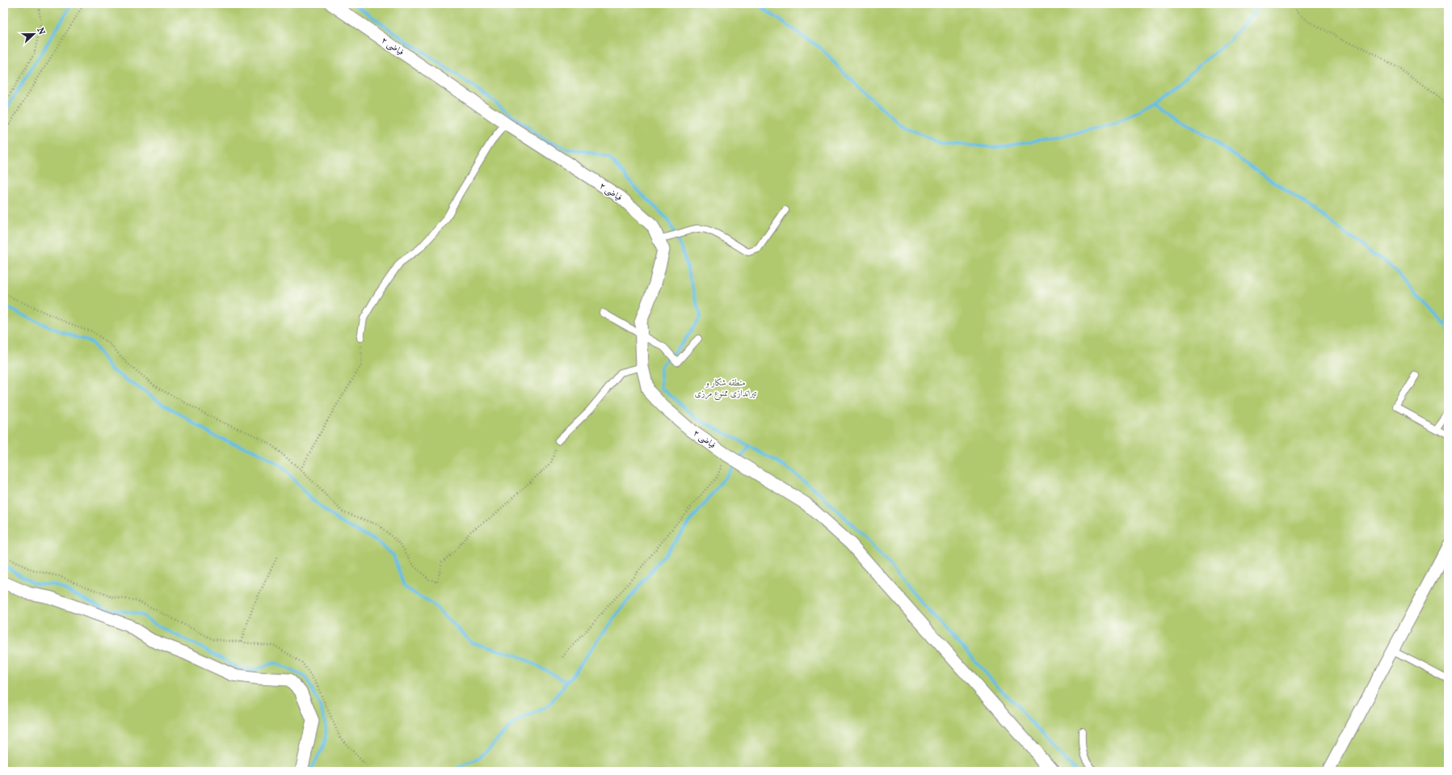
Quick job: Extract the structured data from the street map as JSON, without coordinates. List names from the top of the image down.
{
  "streets": {
    "street": ["فیاضی ۲"]
  },
  "parks": ["منطقه شکار و تیراندازی ممنوع مرزی"],
  "north": "right"
}
